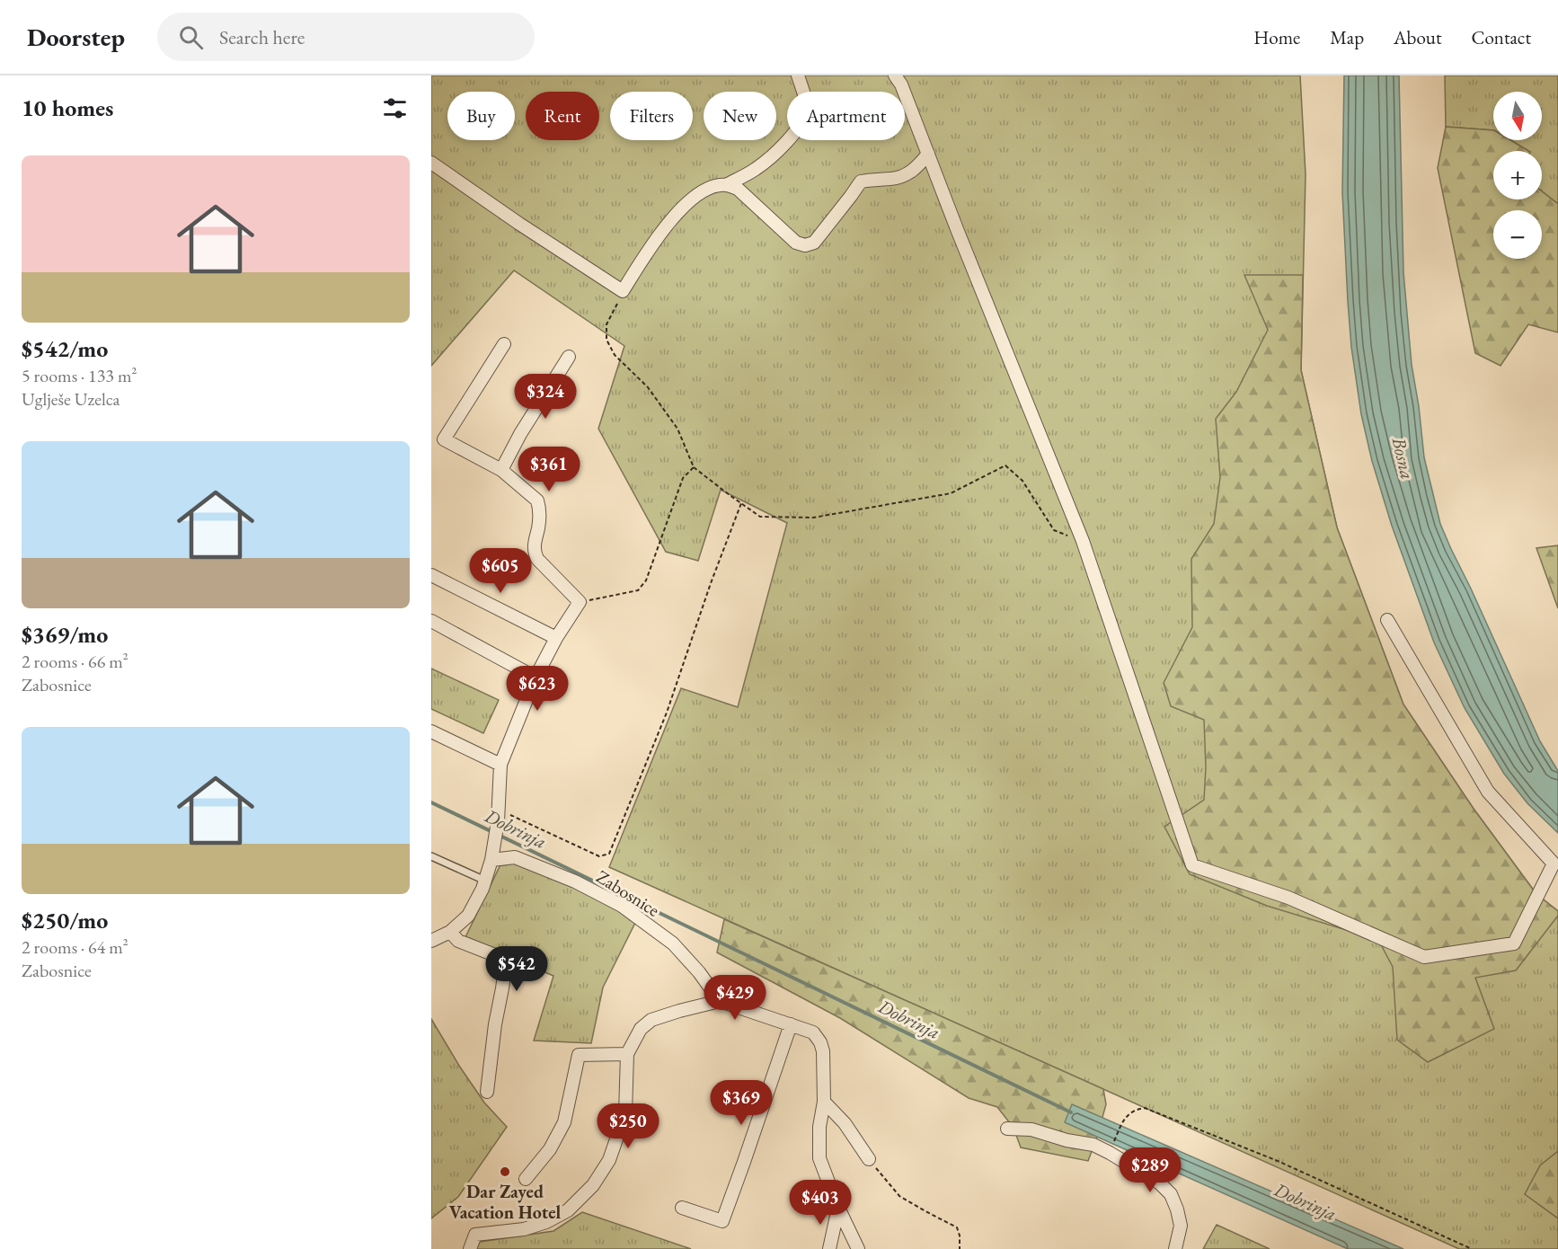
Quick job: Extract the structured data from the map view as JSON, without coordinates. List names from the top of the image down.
{
  "streets": {
    "street": ["Zabosnice"]
  },
  "water": ["Bosna", "Dobrinja"],
  "places": ["Dar Zayed Vacation Hotel"],
  "north": "bottom",
  "page": {
    "header": "Doorstep",
    "search": "Search here",
    "nav": [
      "Home",
      "Map",
      "About",
      "Contact"
    ],
    "heading": "10 homes",
    "map_buttons": ["+", "−"],
    "chip": [
      "Buy",
      "Rent",
      "Filters",
      "New",
      "Apartment"
    ],
    "list": [
      {
        "name": "$542/mo",
        "note": "5 rooms · 133 m² · Uglješe Uzelca"
      },
      {
        "name": "$369/mo",
        "note": "2 rooms · 66 m² · Zabosnice"
      },
      {
        "name": "$250/mo",
        "note": "2 rooms · 64 m² · Zabosnice"
      }
    ],
    "price": [
      "$324",
      "$361",
      "$605",
      "$623",
      "$542",
      "$429",
      "$369",
      "$250",
      "$289",
      "$403"
    ]
  }
}
